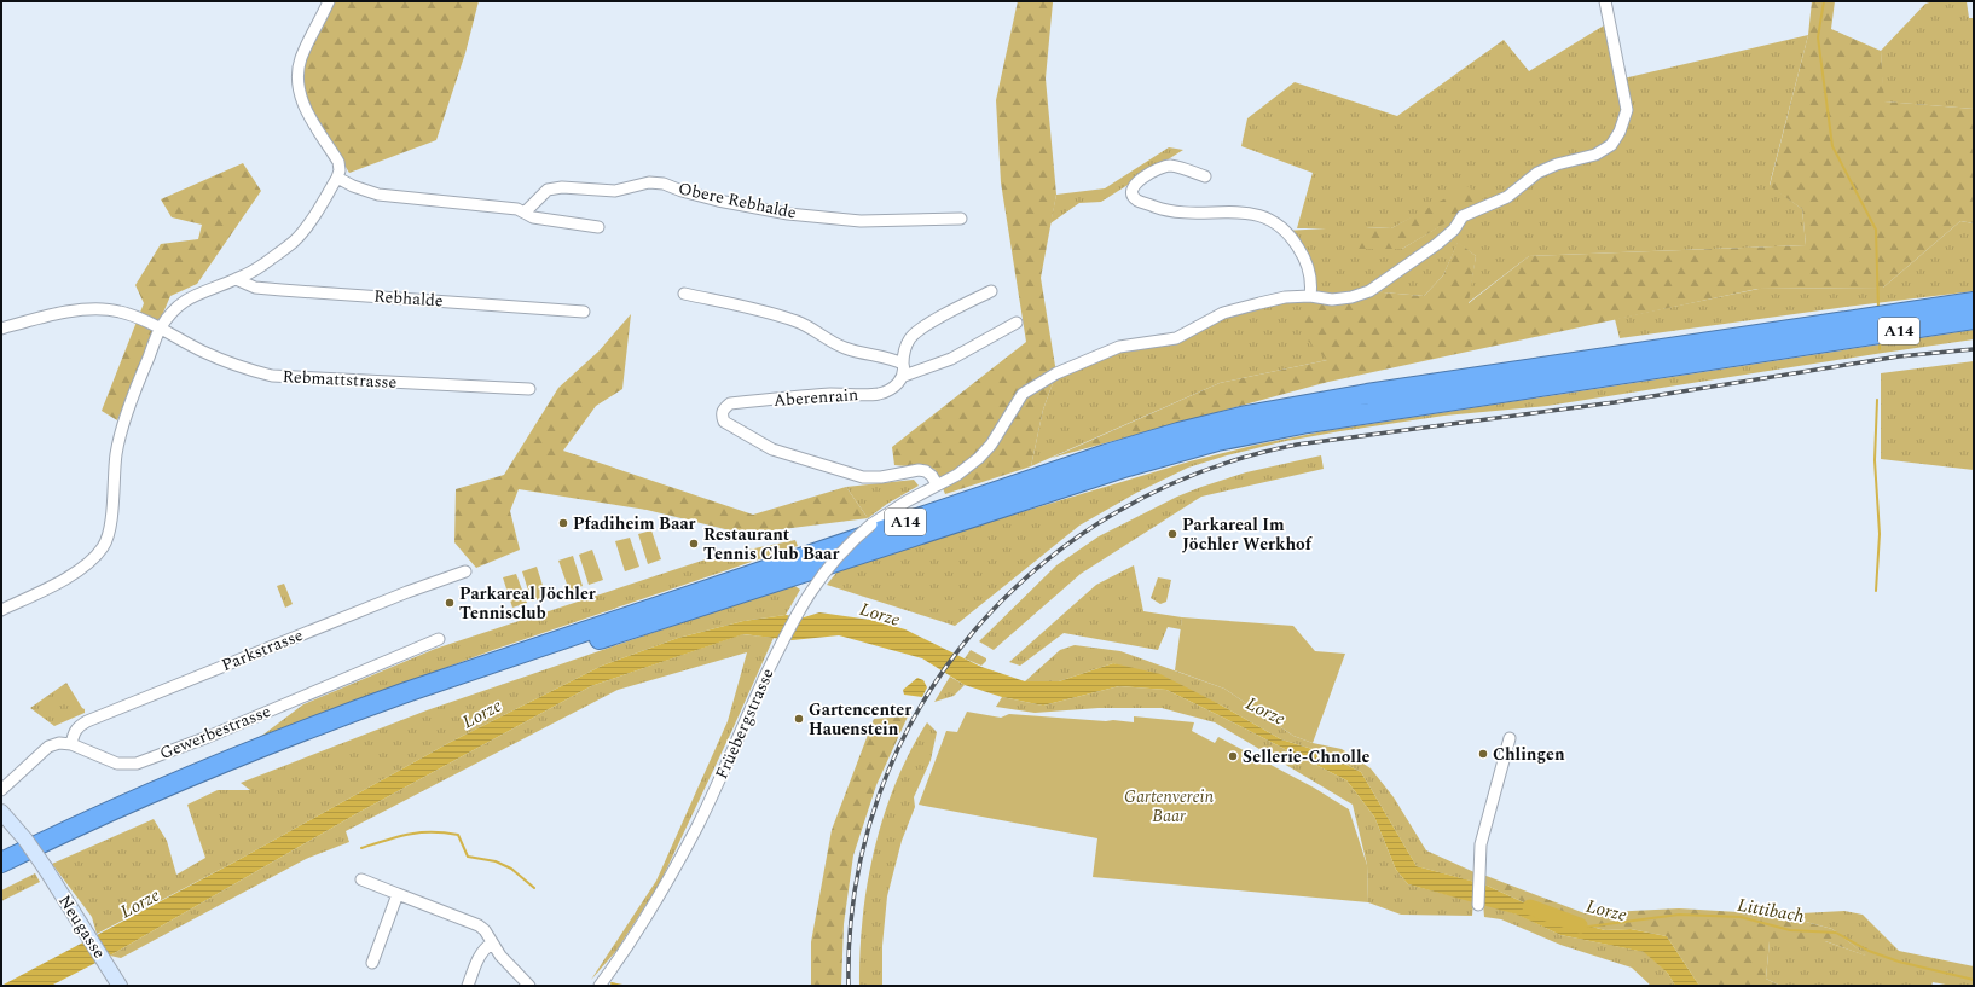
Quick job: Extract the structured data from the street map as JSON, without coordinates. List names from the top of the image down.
{
  "streets": {
    "highway": ["A14"],
    "street": [
      "Obere Rebhalde",
      "Rebhalde",
      "Rebmattstrasse",
      "Aberenrain",
      "Parkstrasse",
      "Früebergstrasse",
      "Gewerbestrasse",
      "Neugasse"
    ]
  },
  "crossings": [
    ["Aberenrain", "Früebergstrasse"],
    ["Parkstrasse", "Gewerbestrasse"]
  ],
  "water": ["Lorze", "Littibach"],
  "parks": ["Gartenverein Baar"],
  "places": [
    "Pfadiheim Baar",
    "Parkareal Im Jöchler Werkhof",
    "Restaurant Tennis Club Baar",
    "Parkareal Jöchler Tennisclub",
    "Gartencenter Hauenstein",
    "Chlingen",
    "Sellerie-Chnolle"
  ]
}
